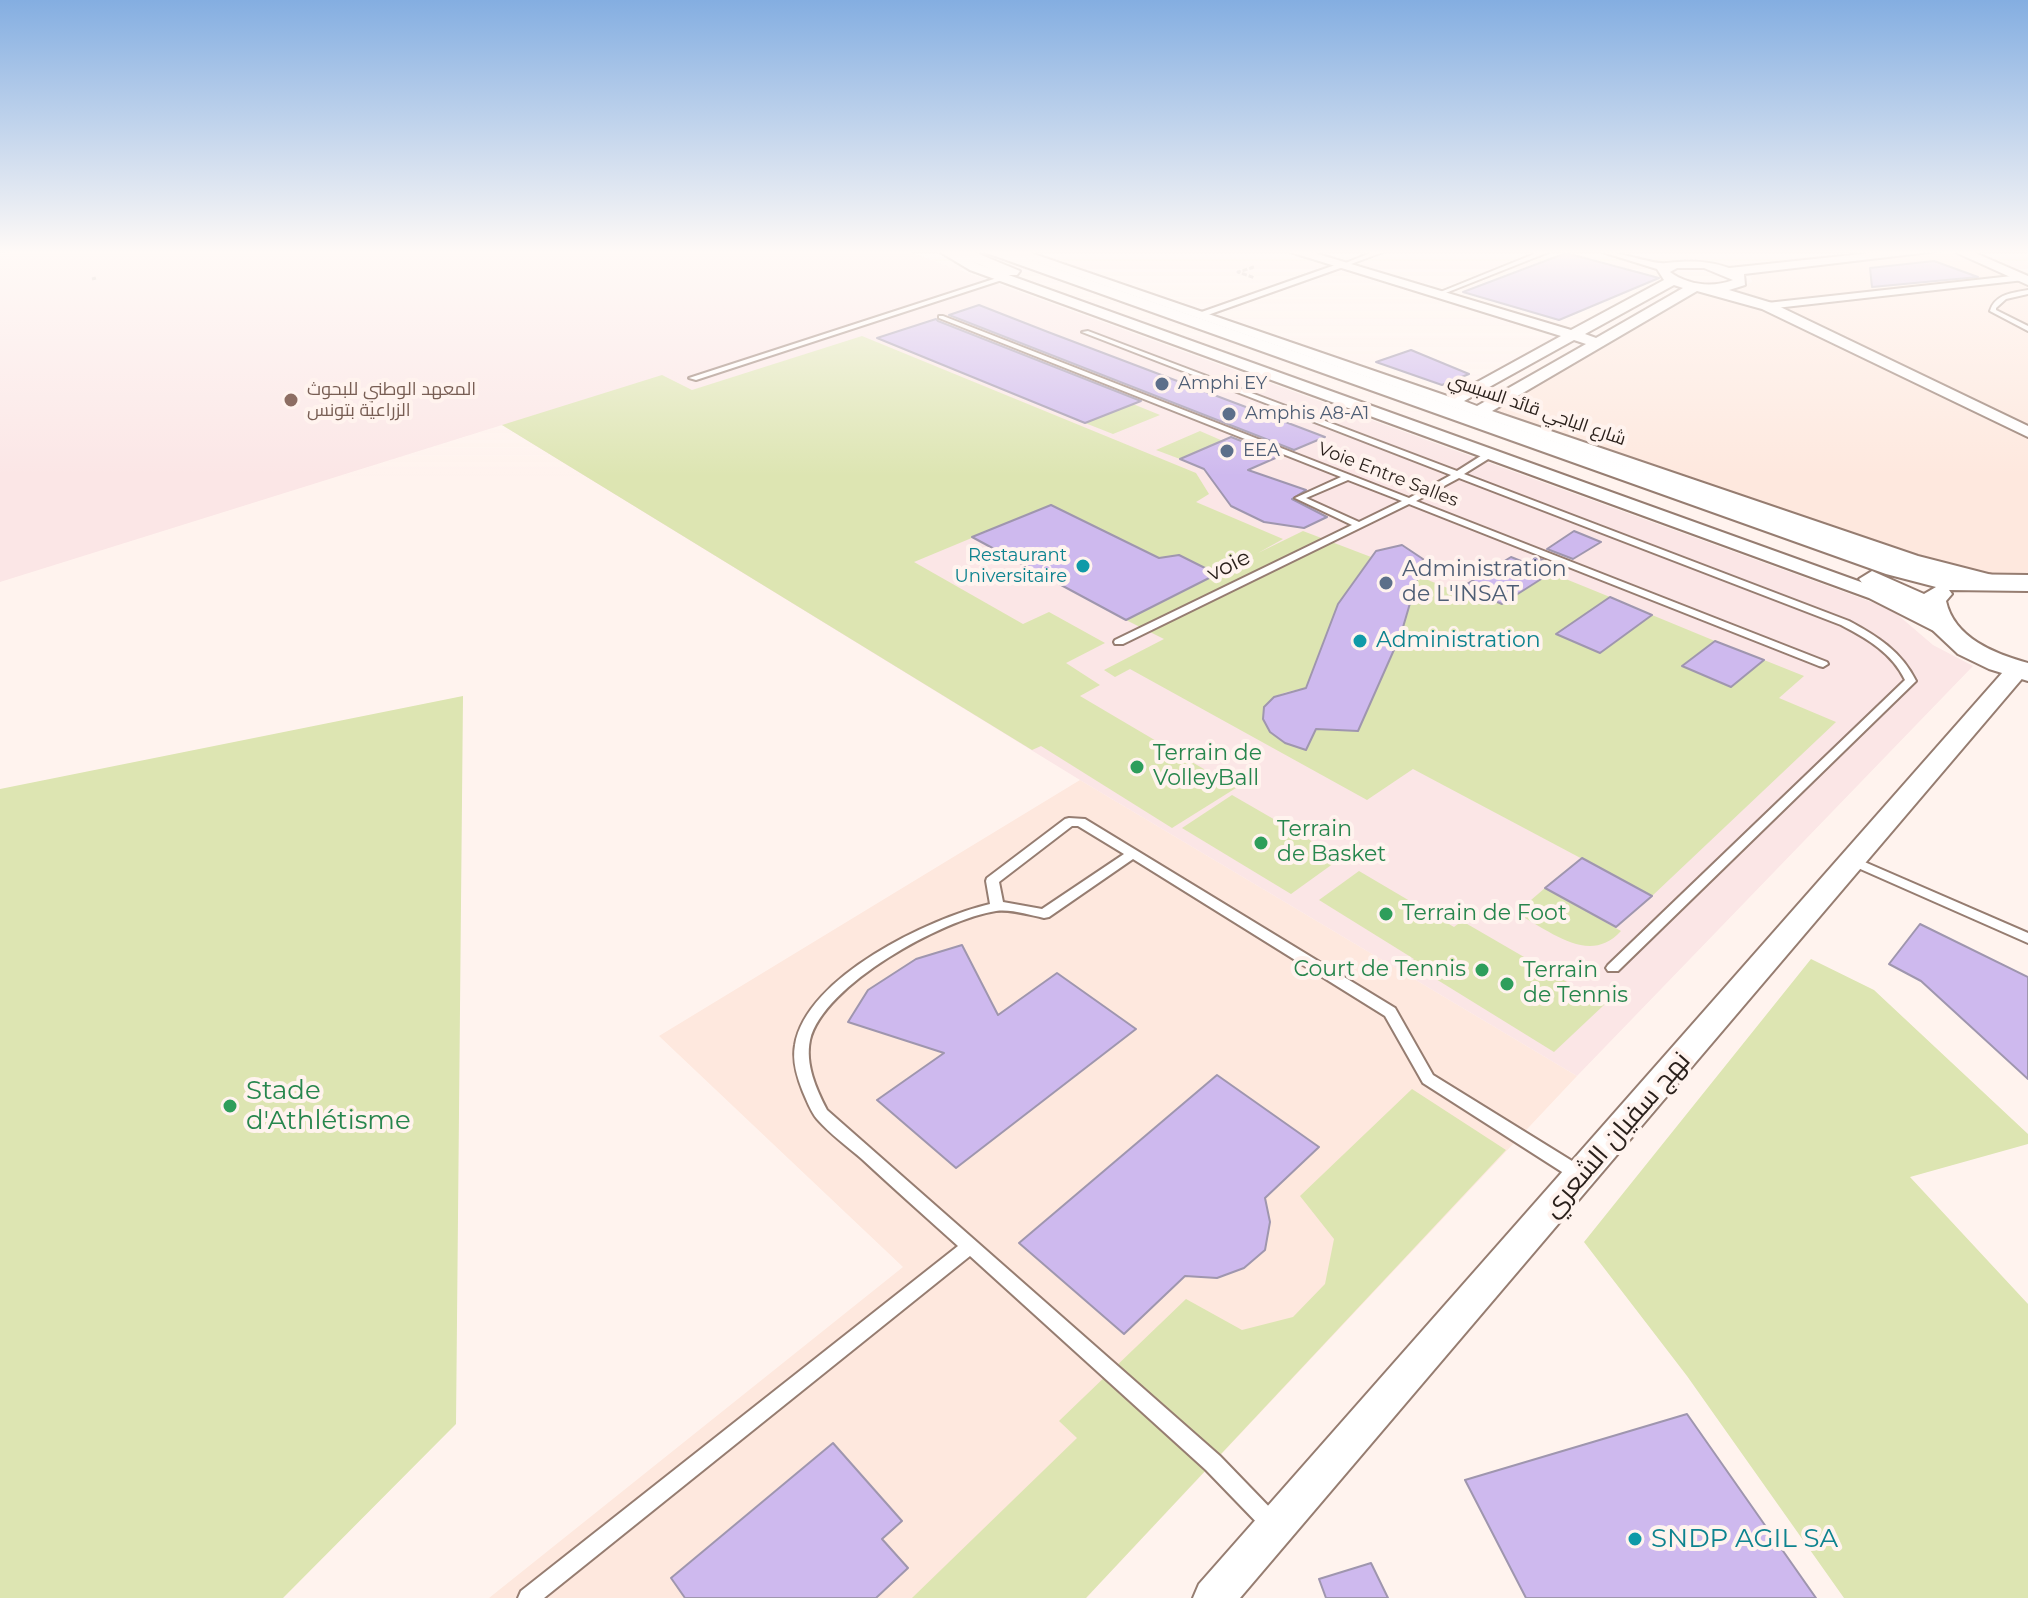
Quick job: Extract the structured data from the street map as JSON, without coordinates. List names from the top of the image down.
{
  "streets": {
    "street": ["شارع الباجي قائد السبسي", "نهج سفيان الشعري"],
    "lane": ["Voie Entre Salles", "voie"]
  },
  "places": [
    "Amphi EY",
    "المعهد الوطني للبحوث الزراعية بتونس",
    "Amphis A8-A1",
    "EEA",
    "Restaurant Universitaire",
    "Administration de L'INSAT",
    "Administration",
    "Terrain de VolleyBall",
    "Terrain de Basket",
    "Terrain de Foot",
    "Court de Tennis",
    "Terrain de Tennis",
    "Stade d'Athlétisme",
    "SNDP AGIL SA"
  ]
}
